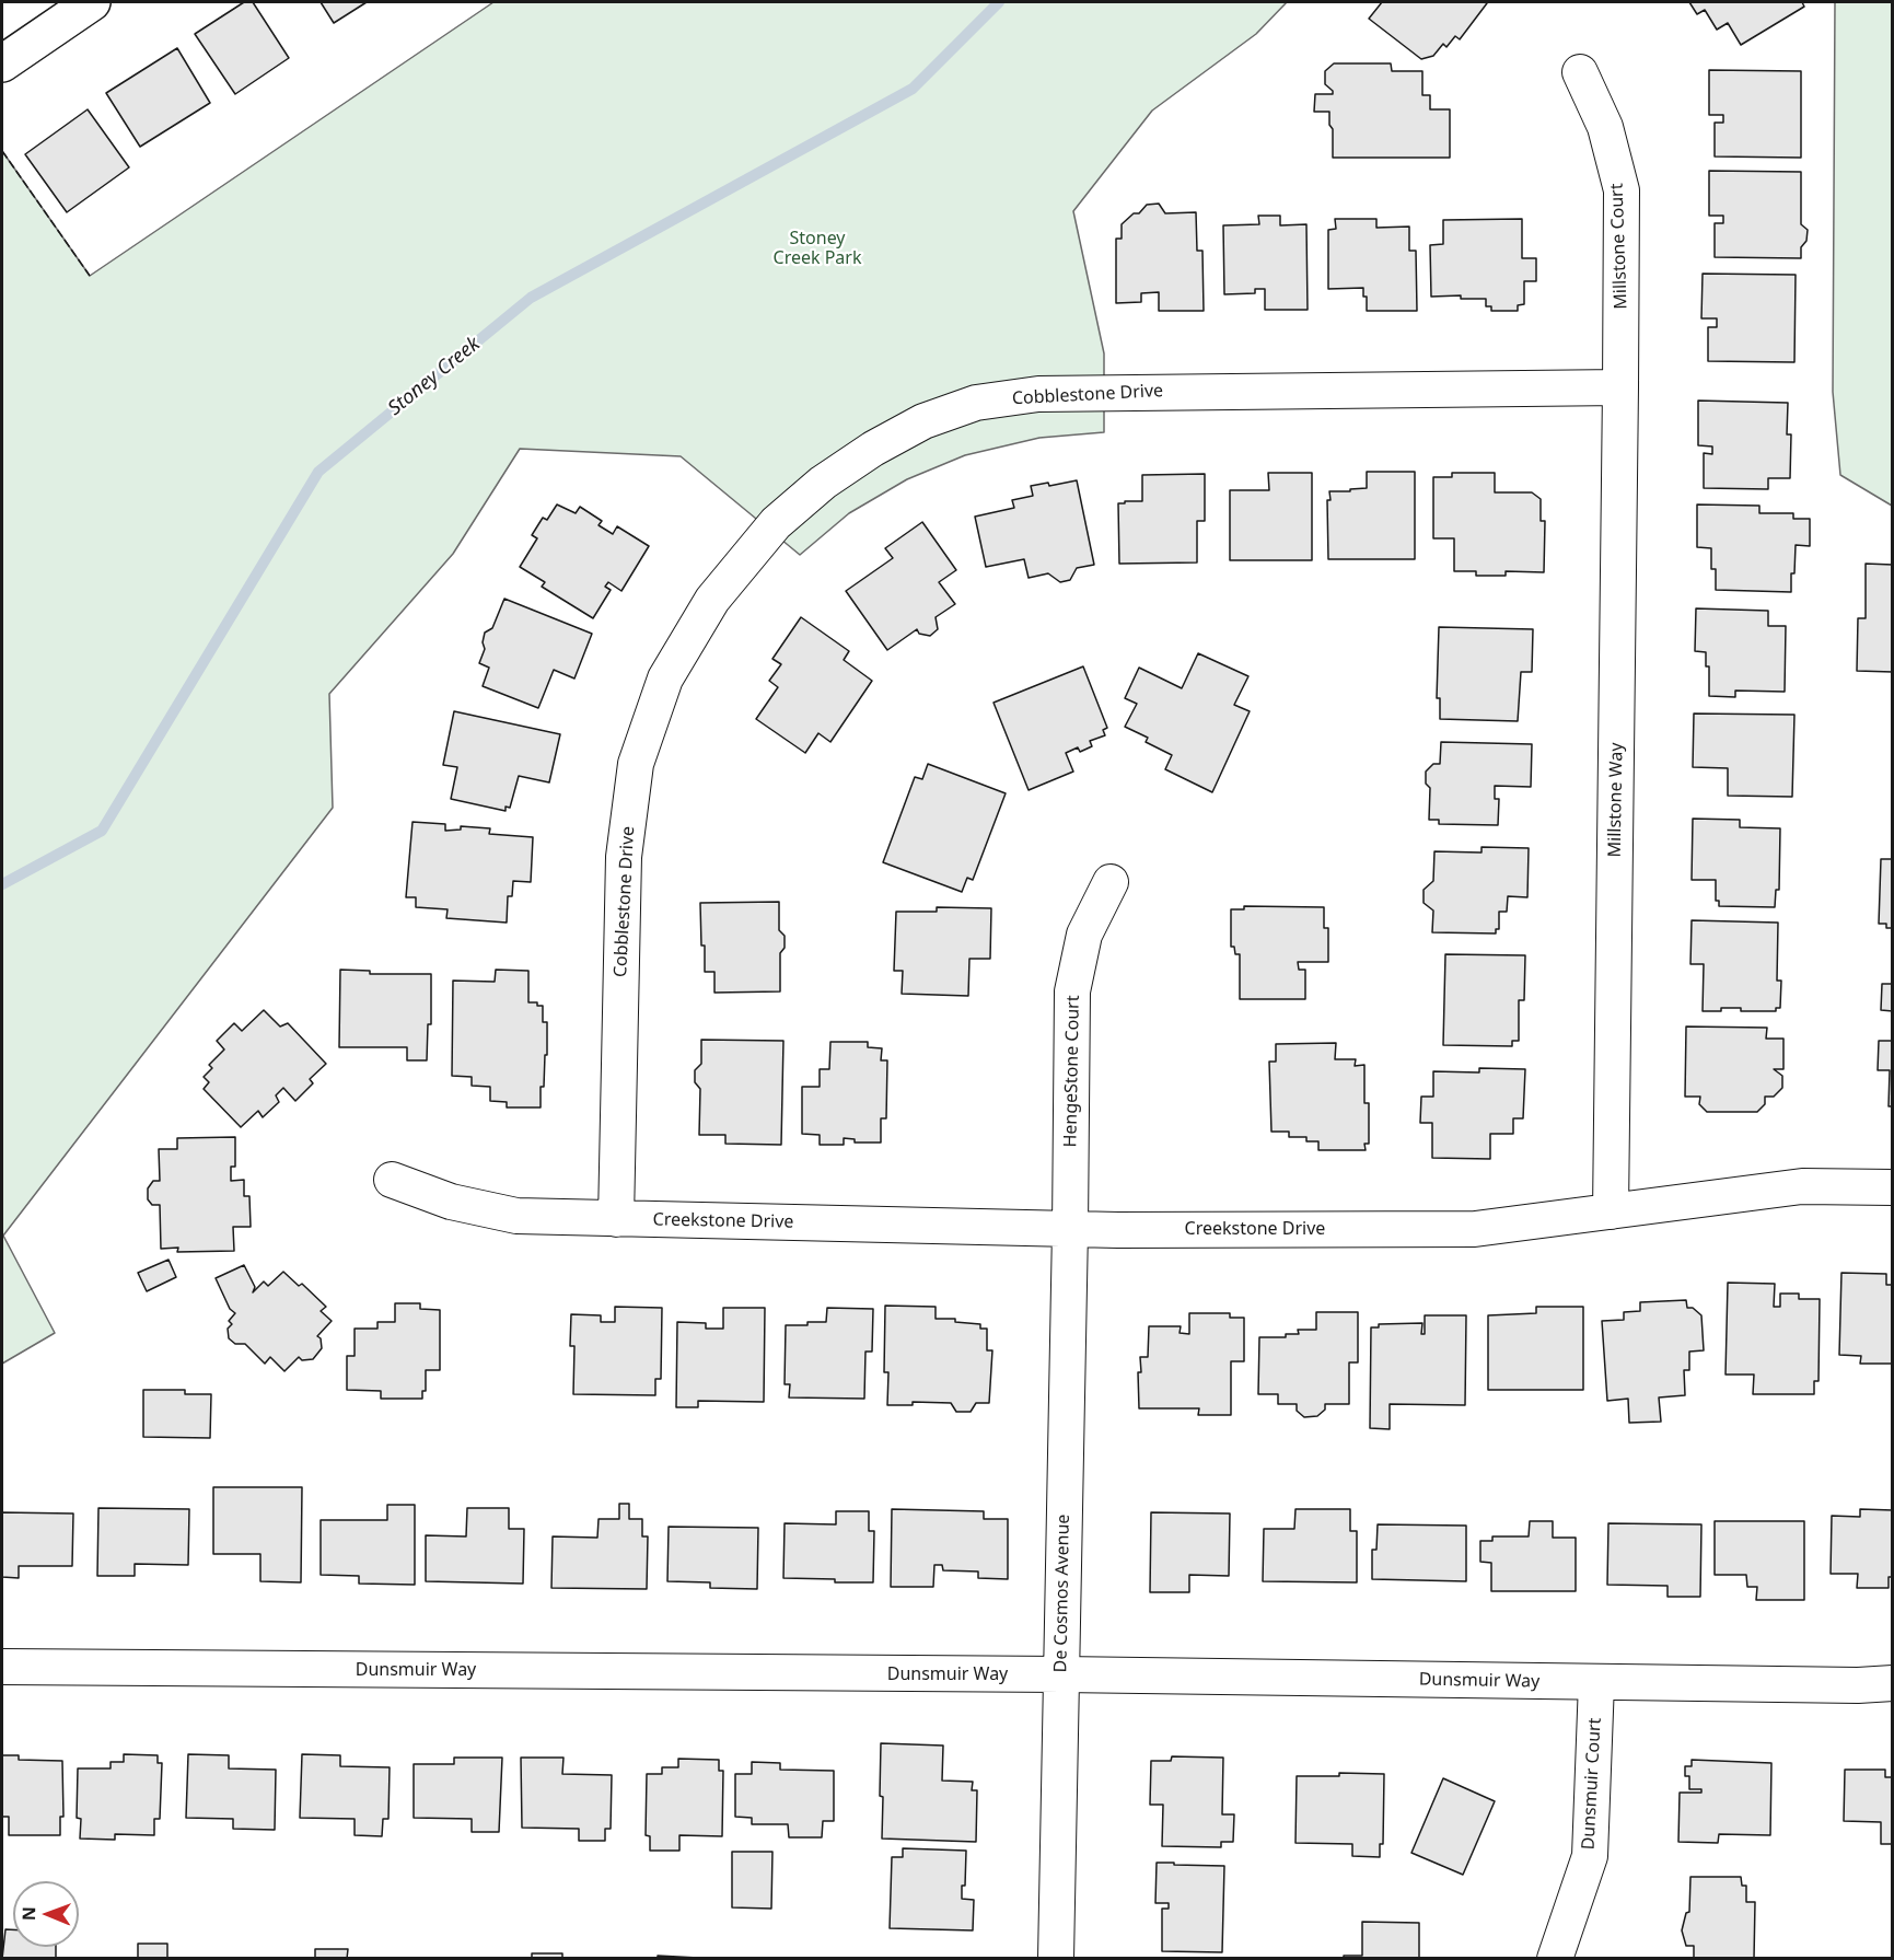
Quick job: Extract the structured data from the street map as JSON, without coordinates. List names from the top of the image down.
{
  "streets": {
    "street": [
      "Millstone Court",
      "Cobblestone Drive",
      "Millstone Way",
      "HengeStone Court",
      "Creekstone Drive",
      "De Cosmos Avenue",
      "Dunsmuir Way",
      "Dunsmuir Court"
    ]
  },
  "crossings": [
    ["Millstone Court", "Cobblestone Drive"],
    ["Millstone Court", "Millstone Way"],
    ["Cobblestone Drive", "Millstone Way"],
    ["Cobblestone Drive", "Creekstone Drive"],
    ["Millstone Way", "Creekstone Drive"],
    ["HengeStone Court", "Creekstone Drive"],
    ["HengeStone Court", "De Cosmos Avenue"],
    ["Creekstone Drive", "De Cosmos Avenue"],
    ["De Cosmos Avenue", "Dunsmuir Way"],
    ["Dunsmuir Way", "Dunsmuir Court"]
  ],
  "water": ["Stoney Creek"],
  "parks": ["Stoney Creek Park"],
  "north": "left"
}
